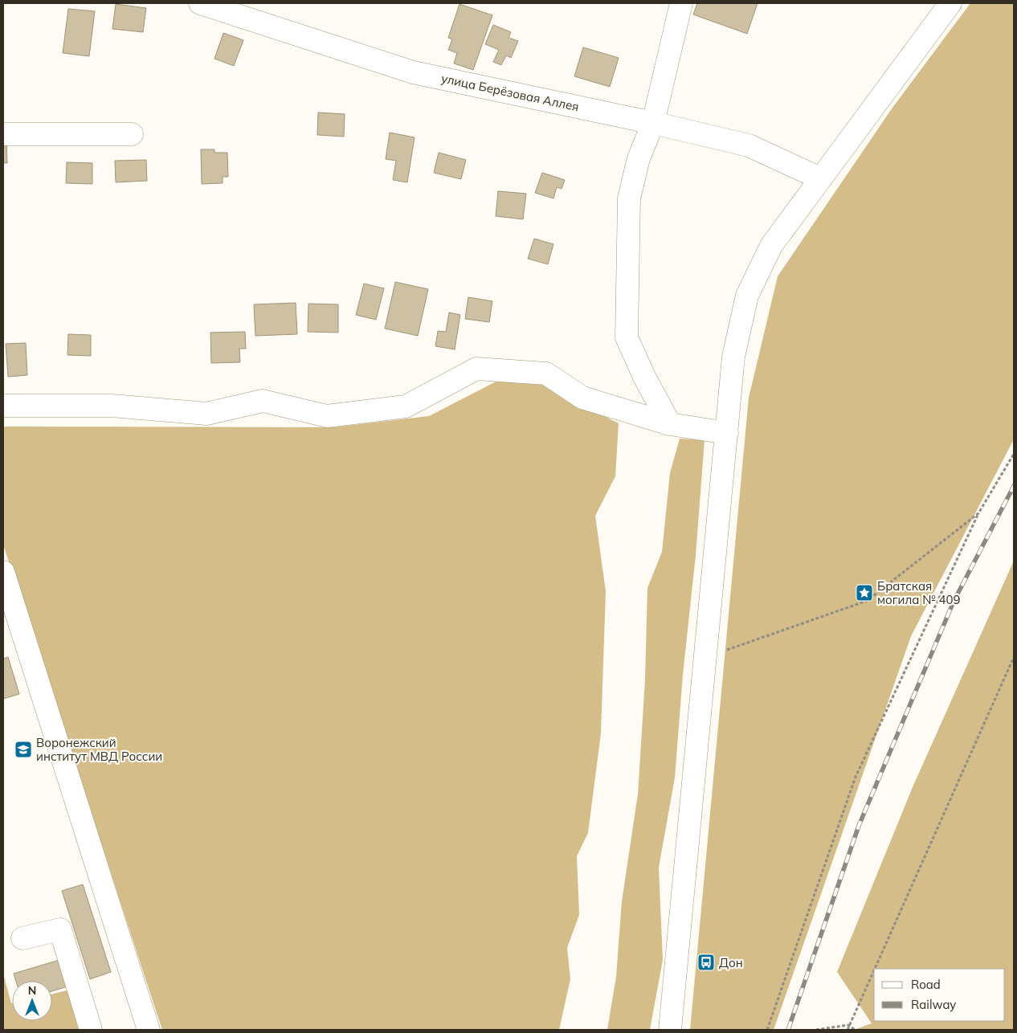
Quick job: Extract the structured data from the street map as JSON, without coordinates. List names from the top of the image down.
{
  "streets": {
    "street": ["улица Берёзовая Аллея"]
  },
  "places": {
    "place": ["Братская могила № 409"],
    "school or university": ["Воронежский институт МВД России"],
    "bus stop": ["Дон"]
  },
  "legend": ["Road", "Railway"],
  "north": "top"
}
